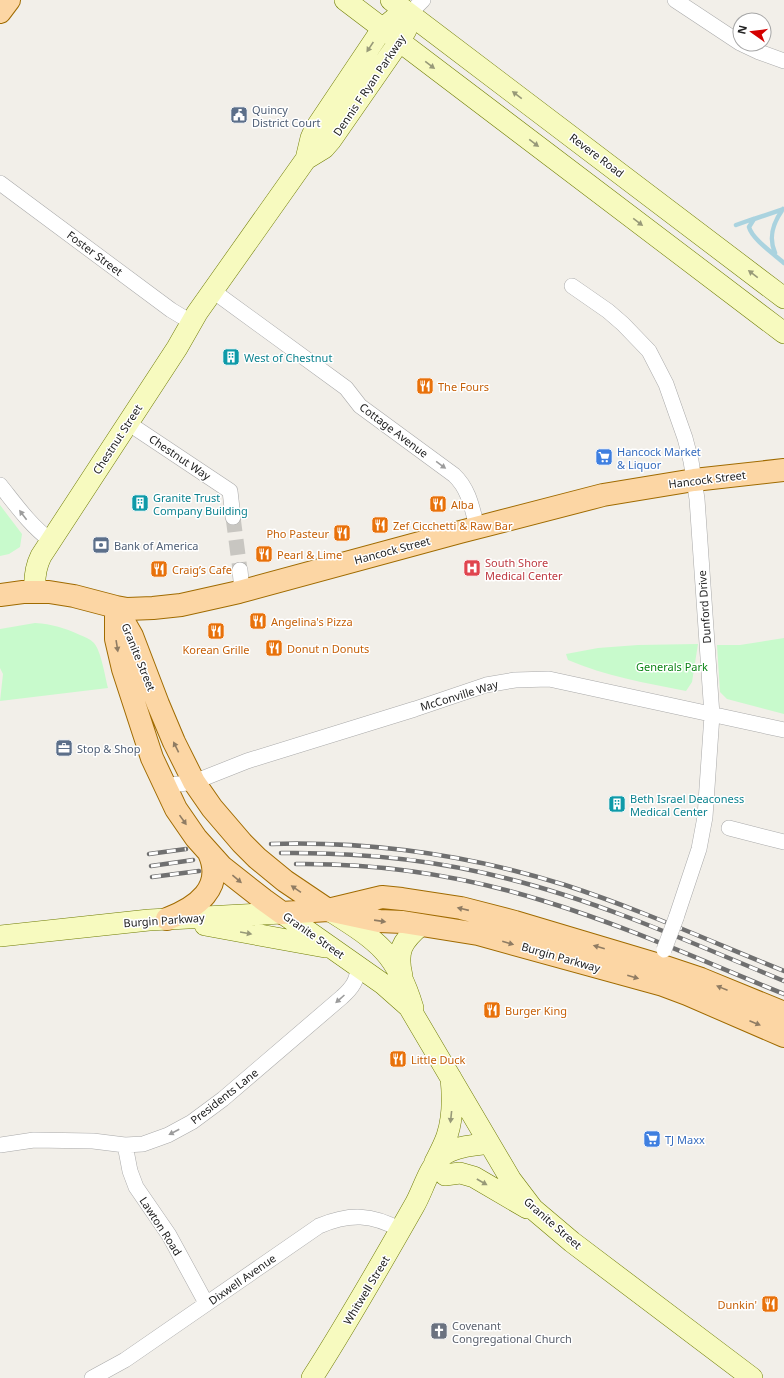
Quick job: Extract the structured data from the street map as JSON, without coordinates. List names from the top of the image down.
{
  "streets": {
    "main road": [
      "Dennis F Ryan Parkway",
      "Revere Road",
      "Chestnut Street",
      "Hancock Street",
      "Granite Street",
      "Burgin Parkway",
      "Whitwell Street"
    ],
    "street": [
      "Foster Street",
      "Cottage Avenue",
      "Chestnut Way",
      "Dunford Drive",
      "McConville Way",
      "Presidents Lane",
      "Lawton Road",
      "Dixwell Avenue"
    ]
  },
  "crossings": [
    ["Dennis F Ryan Parkway", "Revere Road"],
    ["Dennis F Ryan Parkway", "Cottage Avenue"],
    ["Dennis F Ryan Parkway", "Chestnut Street"],
    ["Foster Street", "Chestnut Street"],
    ["Cottage Avenue", "Chestnut Street"],
    ["Cottage Avenue", "Hancock Street"],
    ["Chestnut Street", "Chestnut Way"],
    ["Chestnut Street", "Hancock Street"],
    ["Hancock Street", "Dunford Drive"],
    ["Hancock Street", "Granite Street"],
    ["Dunford Drive", "McConville Way"],
    ["Dunford Drive", "Burgin Parkway"],
    ["Granite Street", "McConville Way"],
    ["Granite Street", "Burgin Parkway"],
    ["Granite Street", "Presidents Lane"],
    ["Granite Street", "Whitwell Street"],
    ["Presidents Lane", "Lawton Road"],
    ["Lawton Road", "Dixwell Avenue"],
    ["Dixwell Avenue", "Whitwell Street"]
  ],
  "one_way": ["Cottage Avenue", "Presidents Lane"],
  "parks": ["Generals Park"],
  "places": {
    "public building": ["Quincy District Court"],
    "building": ["West of Chestnut", "Granite Trust Company Building", "Beth Israel Deaconess Medical Center"],
    "restaurant": [
      "The Fours",
      "Alba",
      "Zef Cicchetti & Raw Bar",
      "Pho Pasteur",
      "Pearl & Lime",
      "Craig’s Cafe",
      "Angelina's Pizza",
      "Korean Grille",
      "Donut n Donuts",
      "Burger King",
      "Little Duck",
      "Dunkin'"
    ],
    "supermarket": ["Hancock Market & Liquor", "TJ Maxx"],
    "bank": ["Bank of America"],
    "hospital": ["South Shore Medical Center"],
    "office": ["Stop & Shop"],
    "church": ["Covenant Congregational Church"]
  },
  "north": "left"
}
